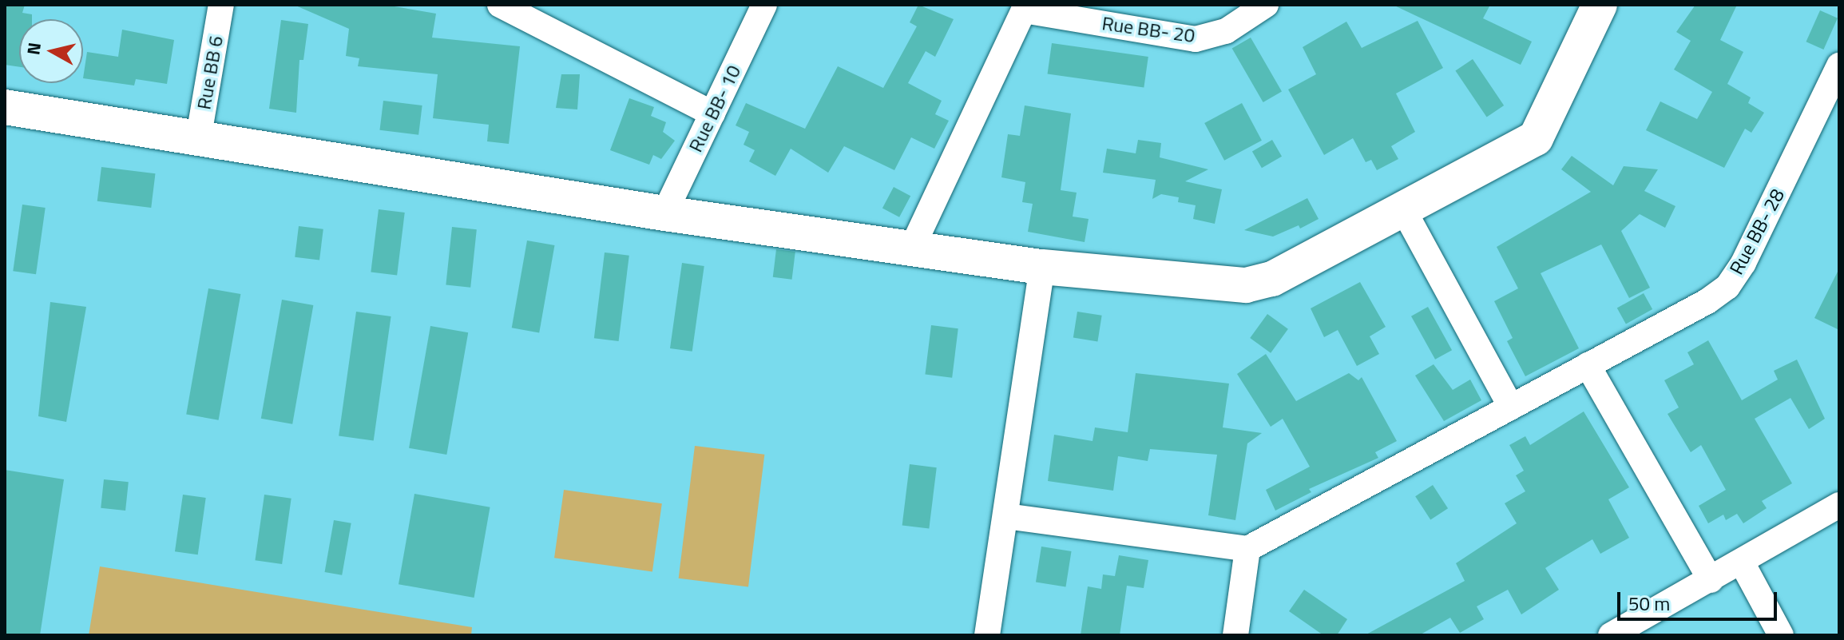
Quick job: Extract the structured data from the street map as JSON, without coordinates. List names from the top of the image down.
{
  "streets": {
    "street": [
      "Rue BB- 20",
      "Rue BB 6",
      "Rue BB- 10",
      "Rue BB- 28"
    ]
  },
  "scale_bar": "50 m",
  "north": "left"
}
